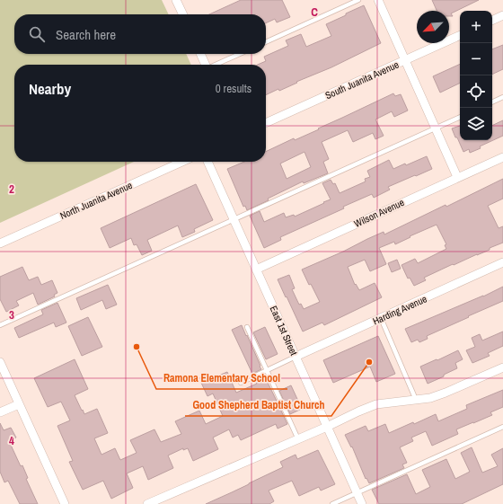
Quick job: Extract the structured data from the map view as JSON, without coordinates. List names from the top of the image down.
{
  "streets": {
    "street": [
      "South Juanita Avenue",
      "North Juanita Avenue",
      "Wilson Avenue",
      "Harding Avenue",
      "East 1st Street"
    ]
  },
  "crossings": [
    ["Wilson Avenue", "East 1st Street"],
    ["Harding Avenue", "East 1st Street"]
  ],
  "places": ["Ramona Elementary School", "Good Shepherd Baptist Church"],
  "north": "bottom left",
  "page": {
    "map_buttons": ["+", "−"],
    "search": "Search here",
    "heading": ["Nearby", "0 results"]
  },
  "grid": {
    "columns": ["C"],
    "rows": ["2", "3", "4"]
  }
}
